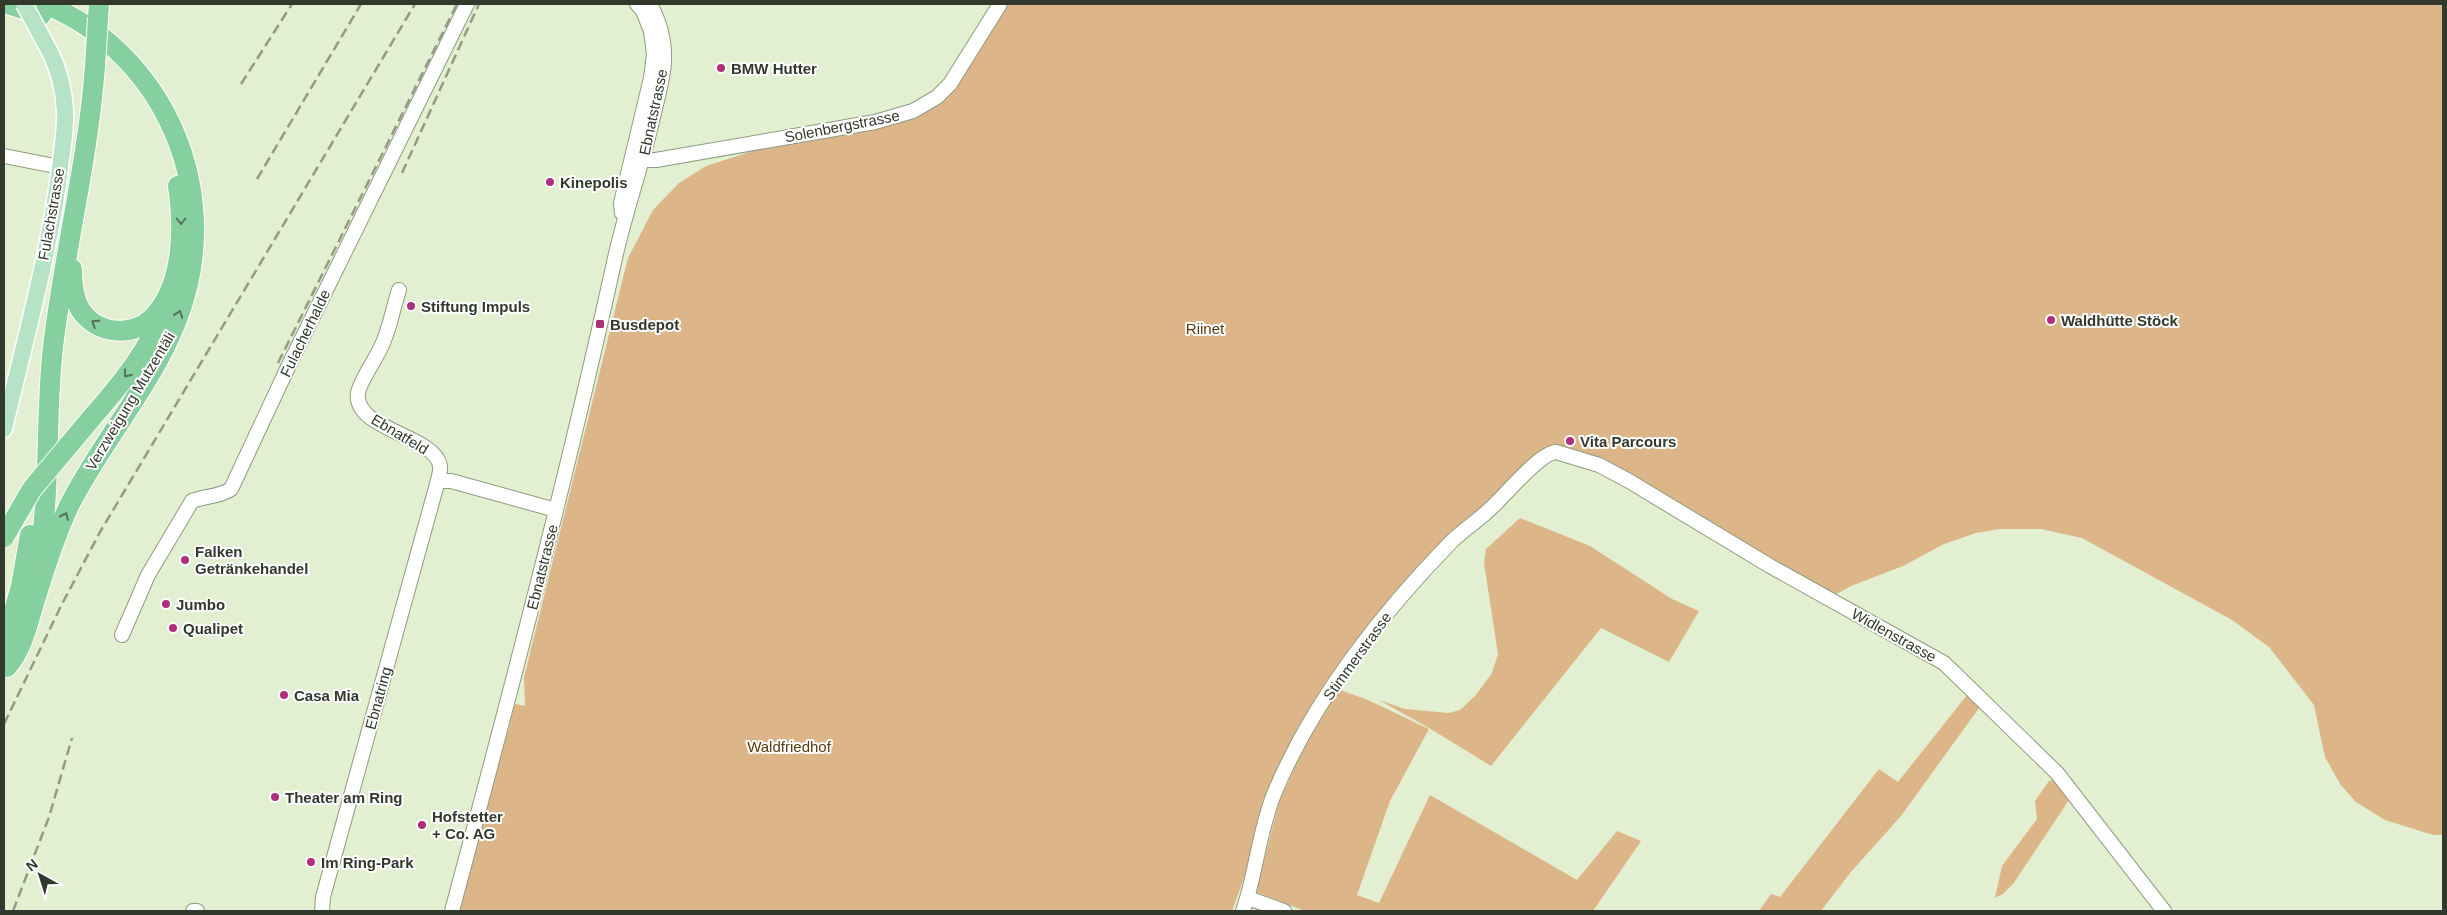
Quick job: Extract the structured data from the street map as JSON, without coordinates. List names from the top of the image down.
{
  "streets": {
    "highway": ["Verzweigung Mutzentäli"],
    "main road": ["Fulachstrasse"],
    "street": [
      "Ebnatstrasse",
      "Solenbergstrasse",
      "Fulacherhalde",
      "Ebnatfeld",
      "Widlenstrasse",
      "Stimmerstrasse",
      "Ebnatring"
    ]
  },
  "crossings": [
    ["Ebnatstrasse", "Solenbergstrasse"],
    ["Ebnatfeld", "Ebnatring"],
    ["Widlenstrasse", "Stimmerstrasse"]
  ],
  "parks": ["Riinet", "Waldfriedhof"],
  "places": {
    "other": [
      "BMW Hutter",
      "Kinepolis",
      "Stiftung Impuls",
      "Waldhütte Stöck",
      "Vita Parcours",
      "Falken Getränkehandel",
      "Jumbo",
      "Qualipet",
      "Casa Mia",
      "Theater am Ring",
      "Hofstetter + Co. AG",
      "Im Ring-Park"
    ],
    "transit": ["Busdepot"]
  },
  "north": "top left"
}
